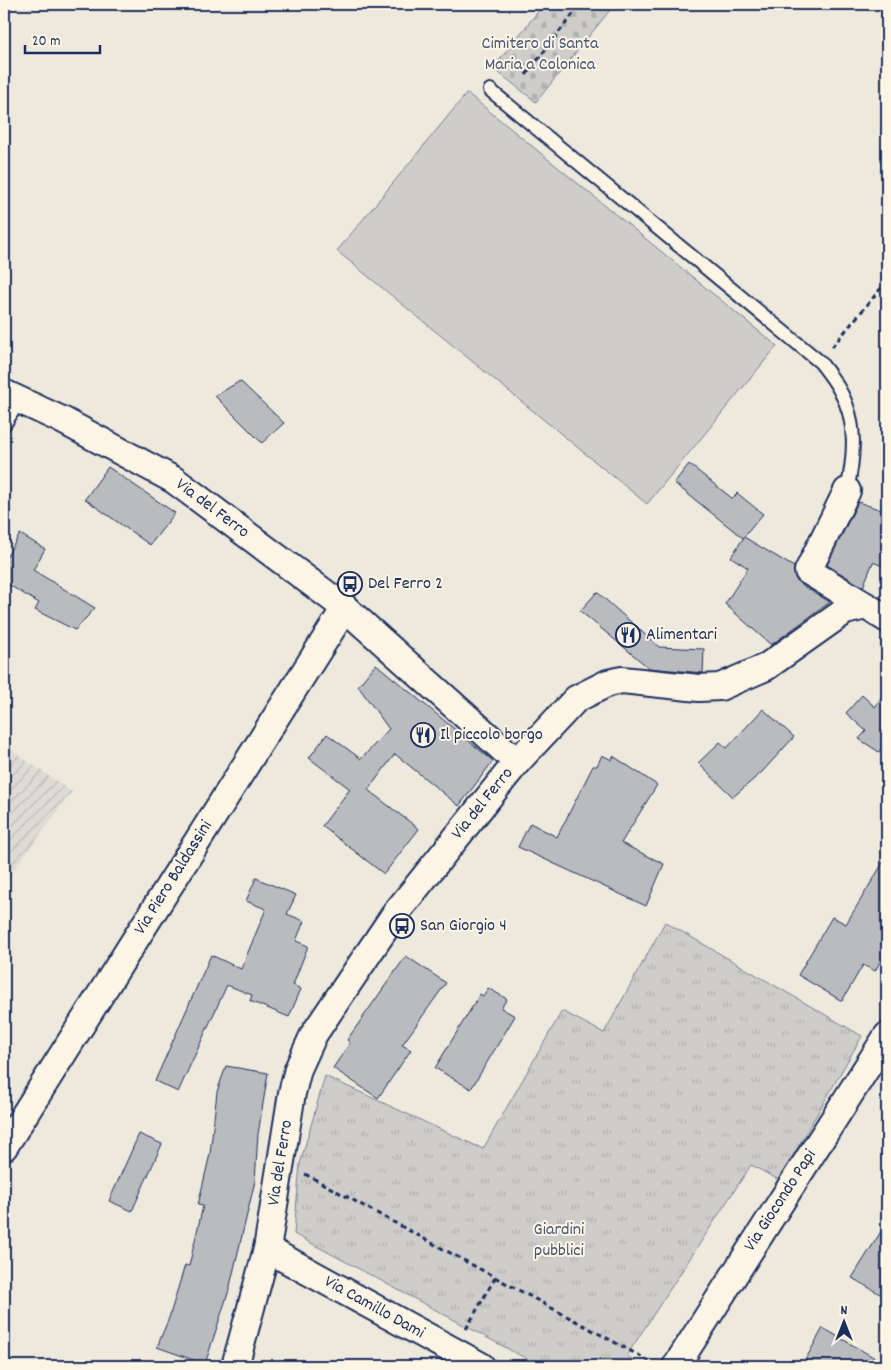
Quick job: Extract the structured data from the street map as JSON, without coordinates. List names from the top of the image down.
{
  "streets": {
    "street": [
      "Via del Ferro",
      "Via Piero Baldassini",
      "Via Giocondo Papi",
      "Via Camillo Dami"
    ]
  },
  "crossings": [
    ["Via del Ferro", "Via Piero Baldassini"],
    ["Via del Ferro", "Via Camillo Dami"]
  ],
  "parks": ["Cimitero di Santa Maria a Colonica", "Giardini pubblici"],
  "places": {
    "bus stop": ["Del Ferro 2", "San Giorgio 4"],
    "restaurant": ["Alimentari", "Il piccolo borgo"]
  },
  "scale_bar": "20 m",
  "north": "top"
}
